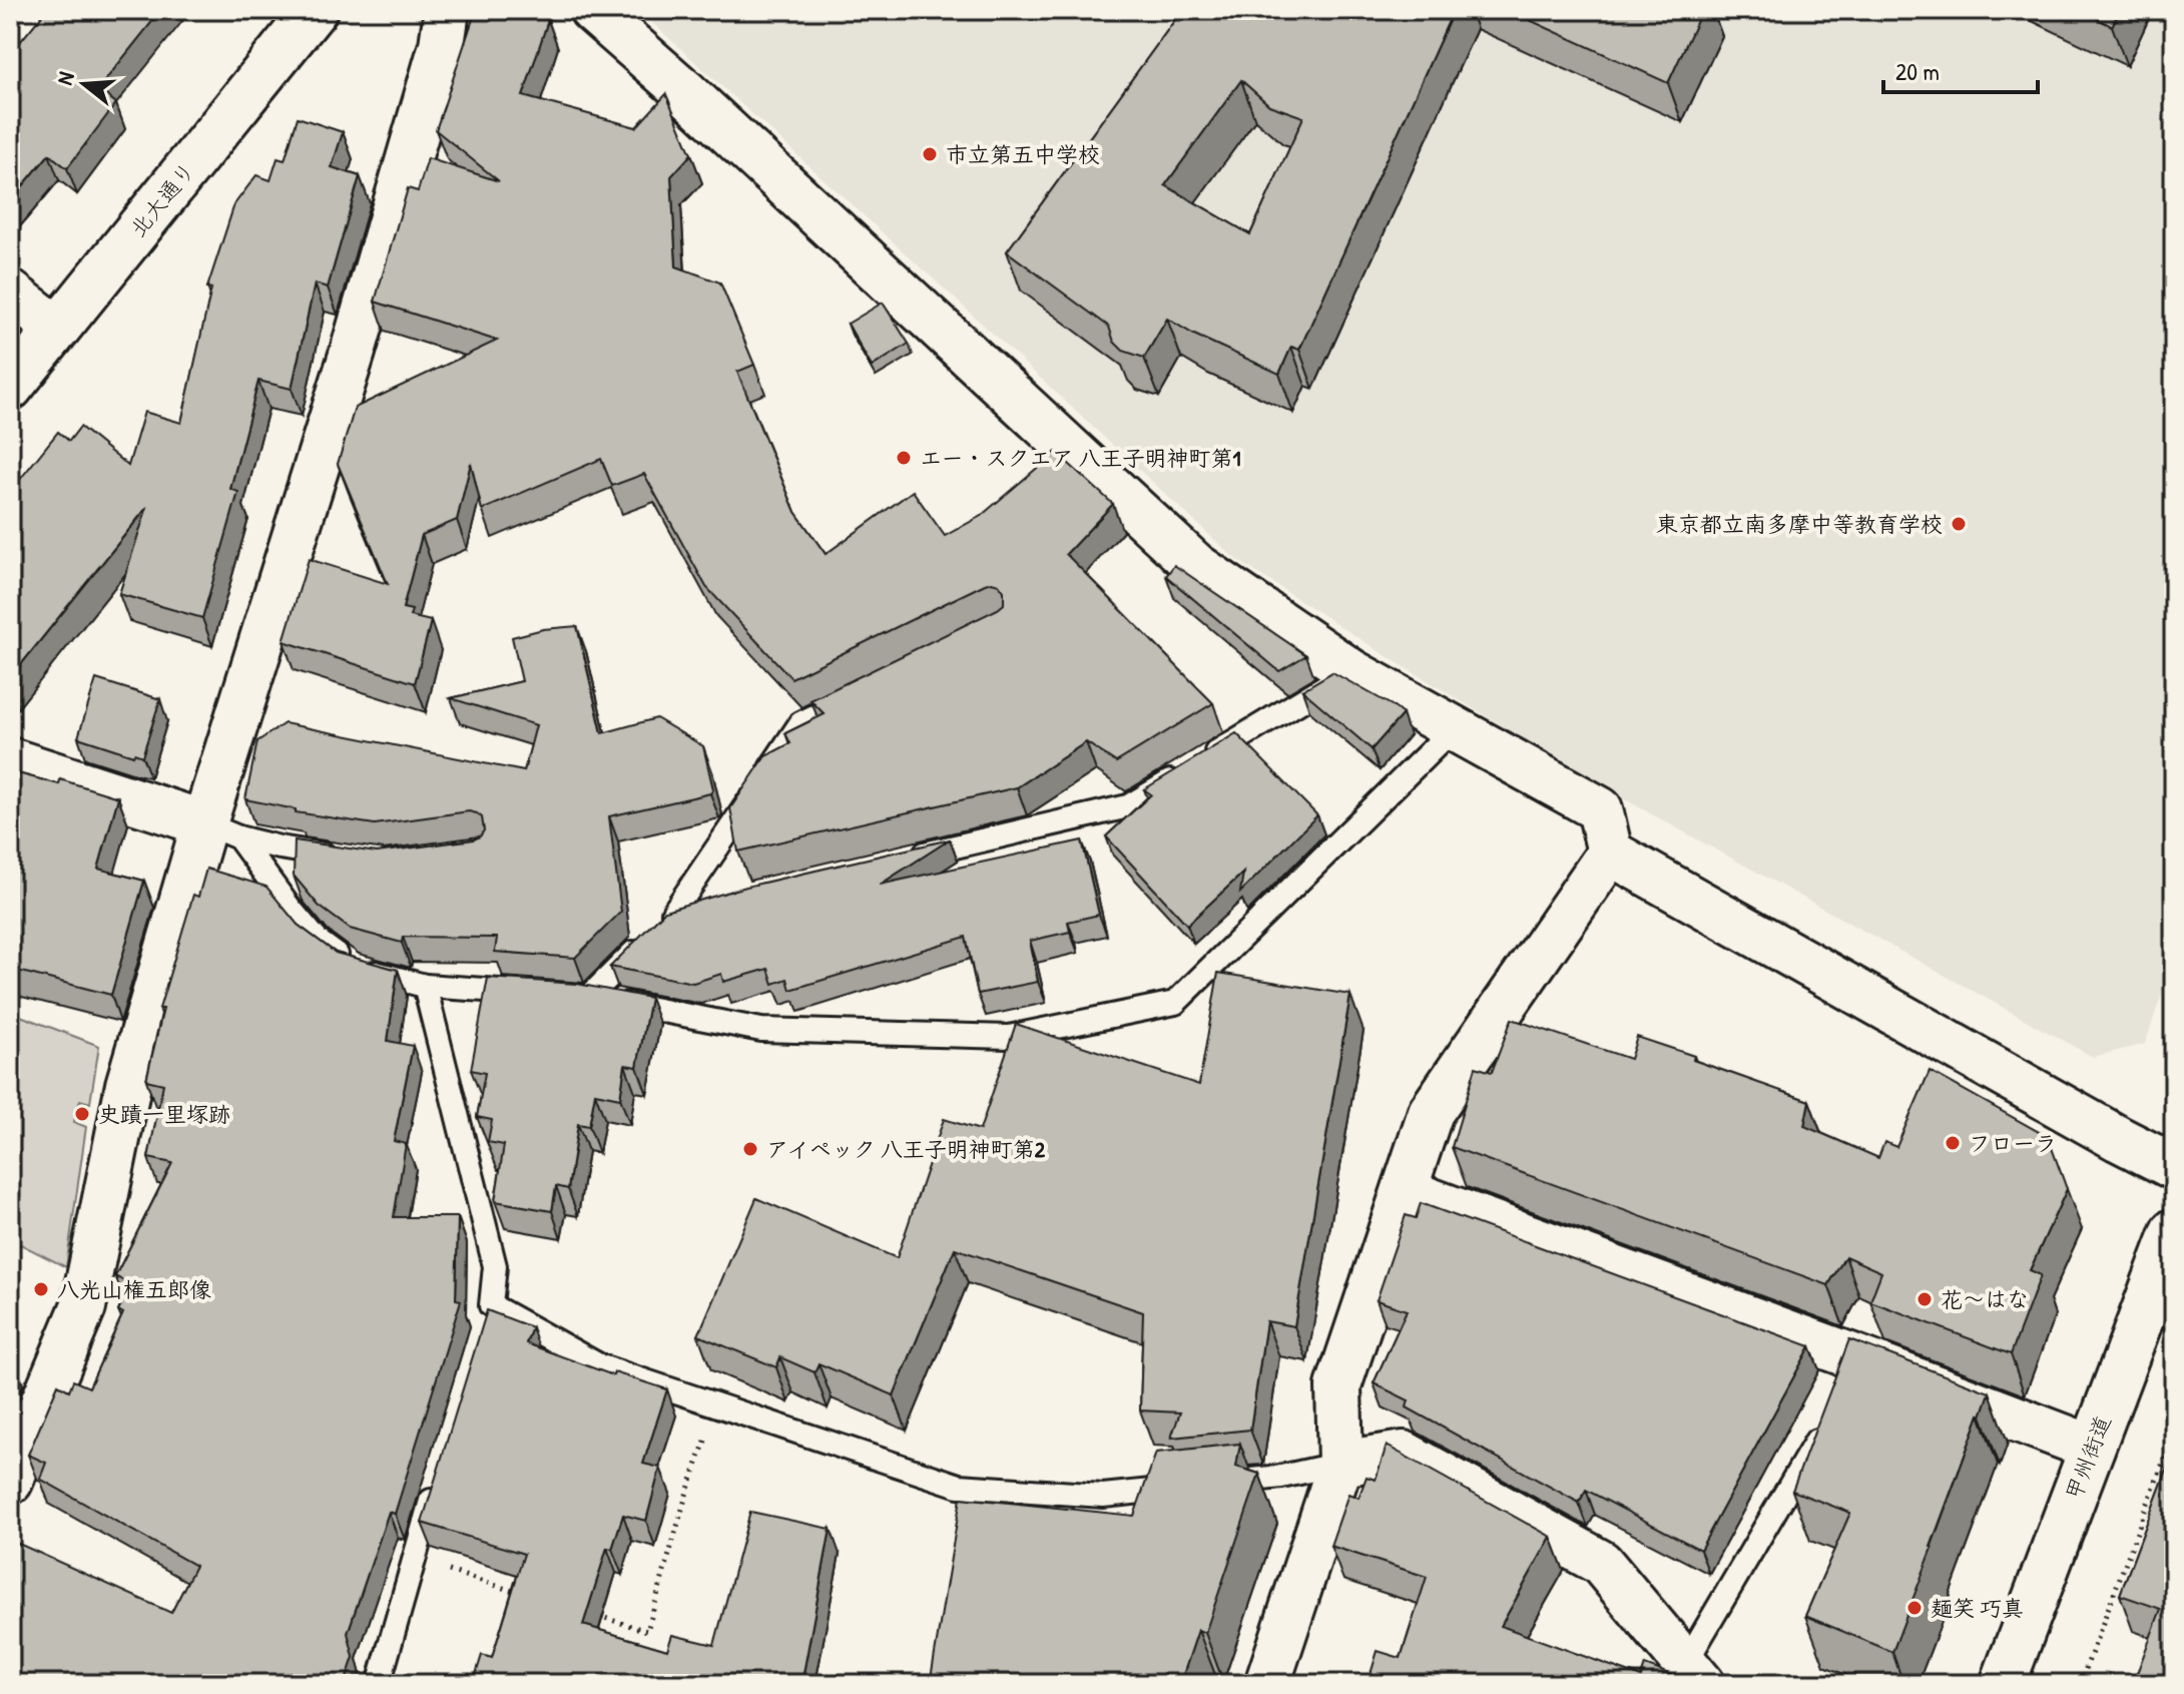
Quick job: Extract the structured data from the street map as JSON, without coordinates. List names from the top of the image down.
{
  "streets": {
    "main road": ["北大通り", "甲州街道"]
  },
  "places": [
    "市立第五中学校",
    "エー・スクエア 八王子明神町第1",
    "東京都立南多摩中等教育学校",
    "史蹟一里塚跡",
    "フローラ",
    "アイペック 八王子明神町第2",
    "八光山権五郎像",
    "花～はな",
    "麺笑 巧真"
  ],
  "scale_bar": "20 m",
  "north": "left"
}
